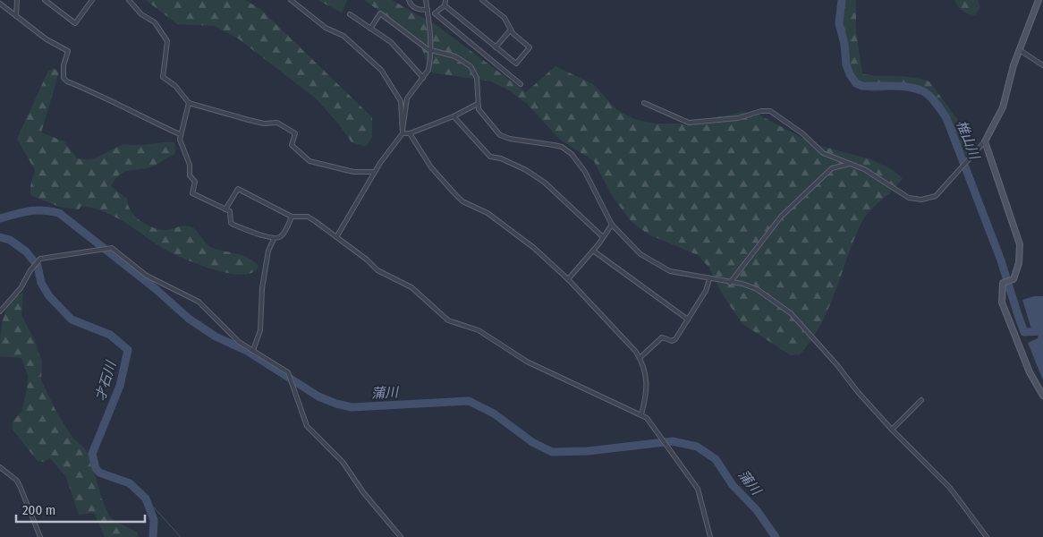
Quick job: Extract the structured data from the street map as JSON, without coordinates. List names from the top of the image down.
{
  "water": ["椎山川", "才石川", "蒲川"],
  "scale_bar": "200 m"
}
